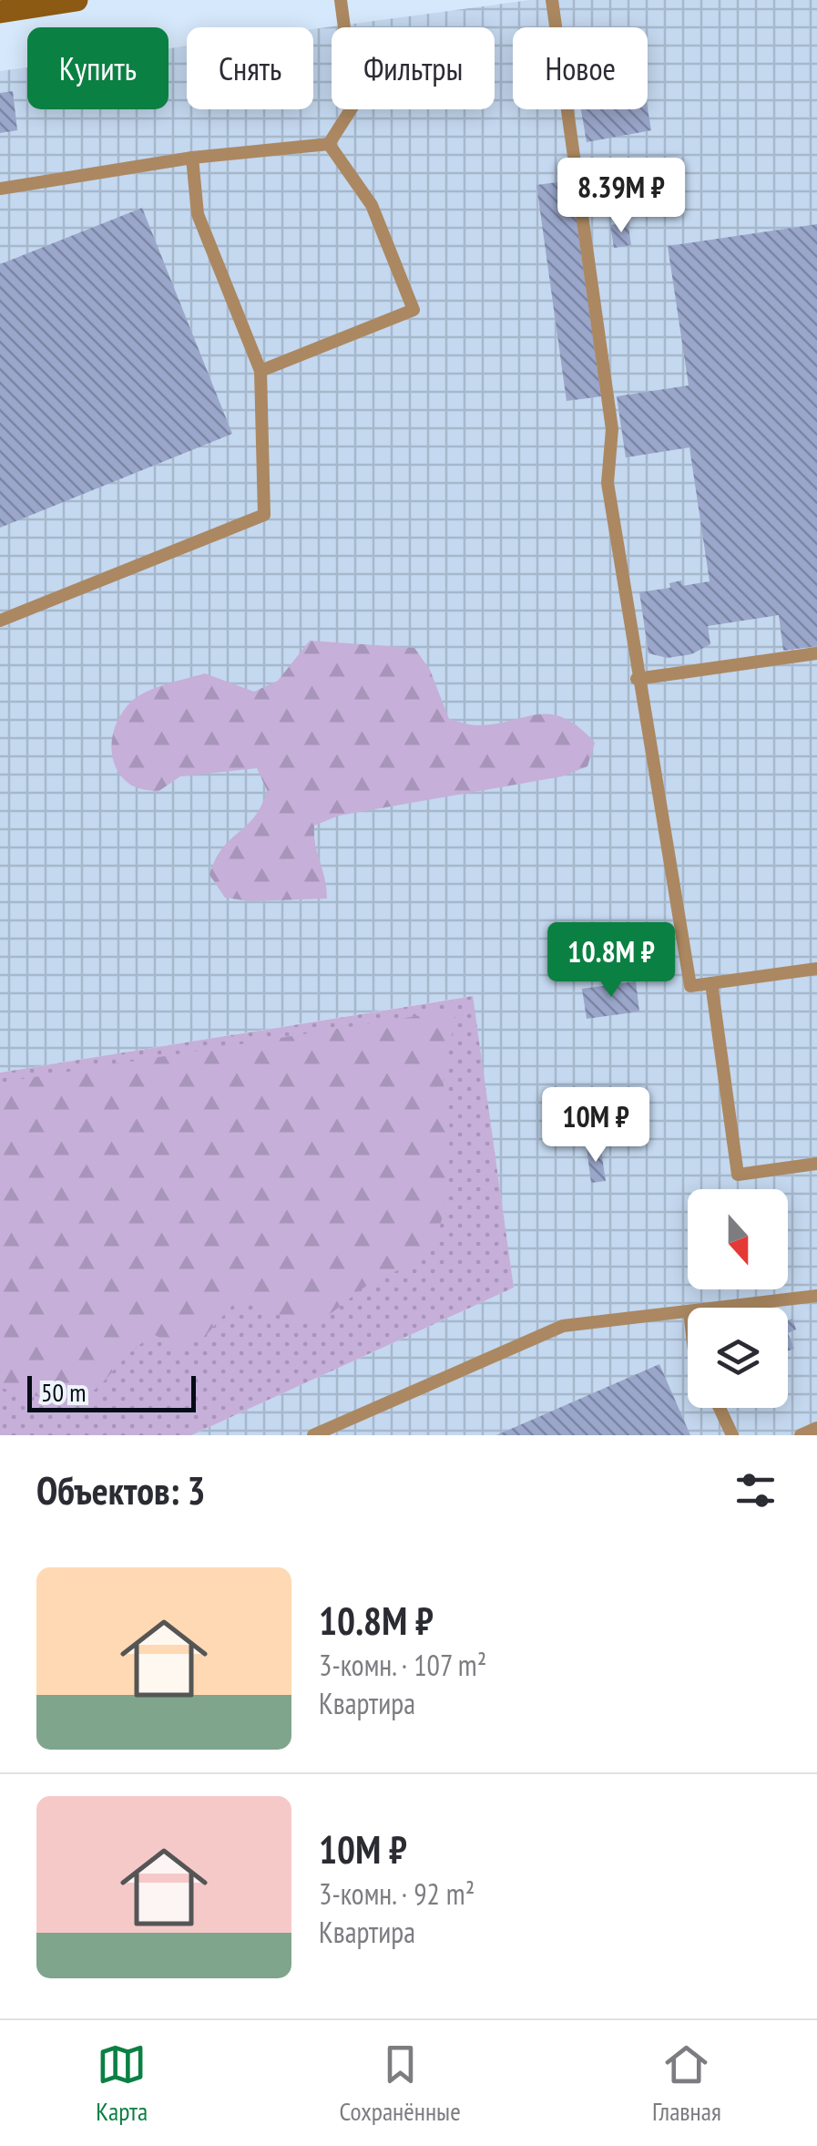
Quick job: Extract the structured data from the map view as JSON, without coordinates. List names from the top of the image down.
{
  "scale_bar": "50 m",
  "north": "bottom",
  "page": {
    "chip": [
      "Купить",
      "Снять",
      "Фильтры",
      "Новое"
    ],
    "price": ["8.39M ₽", "10.8M ₽", "10M ₽"],
    "scale": "50 m",
    "heading": "Объектов: 3",
    "list": [
      {
        "name": "10.8M ₽",
        "note": "3-комн. · 107 m² · Квартира"
      },
      {
        "name": "10M ₽",
        "note": "3-комн. · 92 m² · Квартира"
      }
    ],
    "tabs": ["Карта", "Сохранённые", "Главная"]
  }
}
